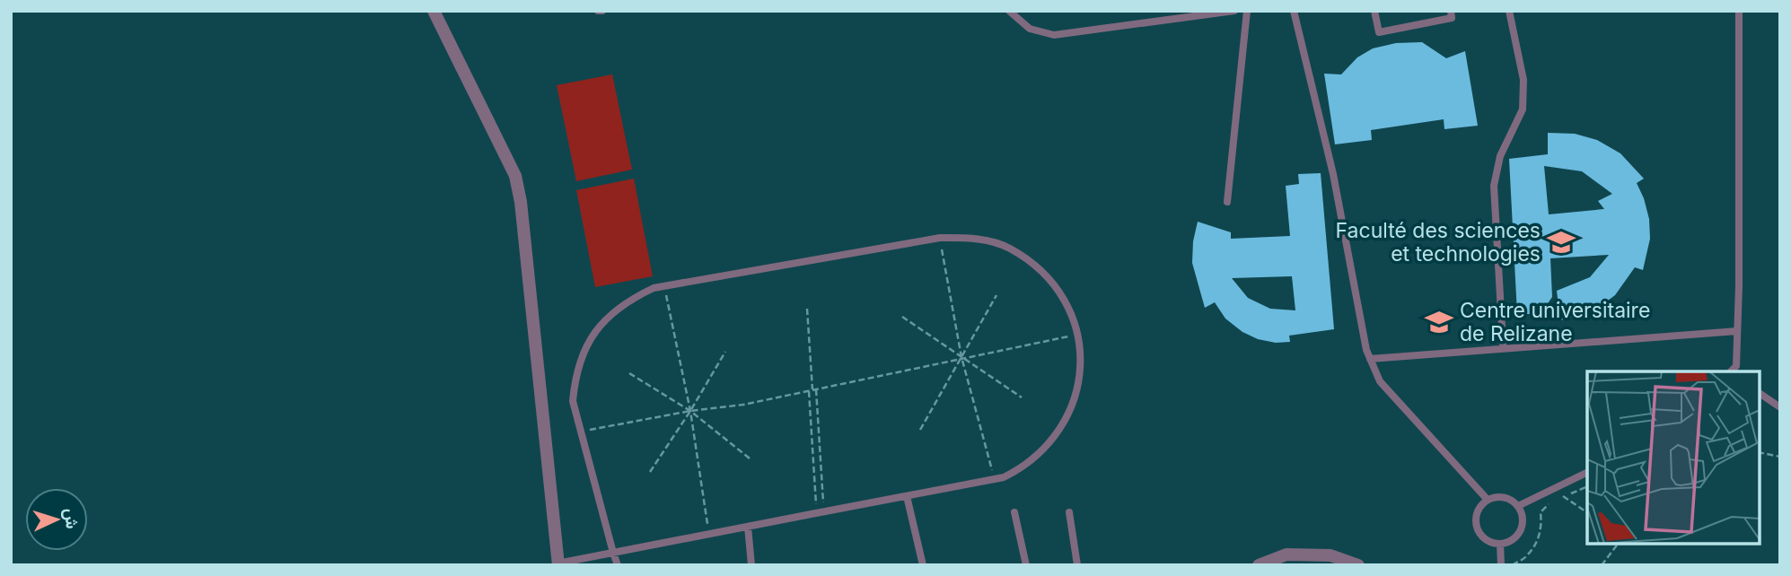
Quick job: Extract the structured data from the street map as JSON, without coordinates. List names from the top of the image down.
{
  "places": {
    "school or university": ["Faculté des sciences et technologies", "Centre universitaire de Relizane"]
  },
  "north": "right"
}
